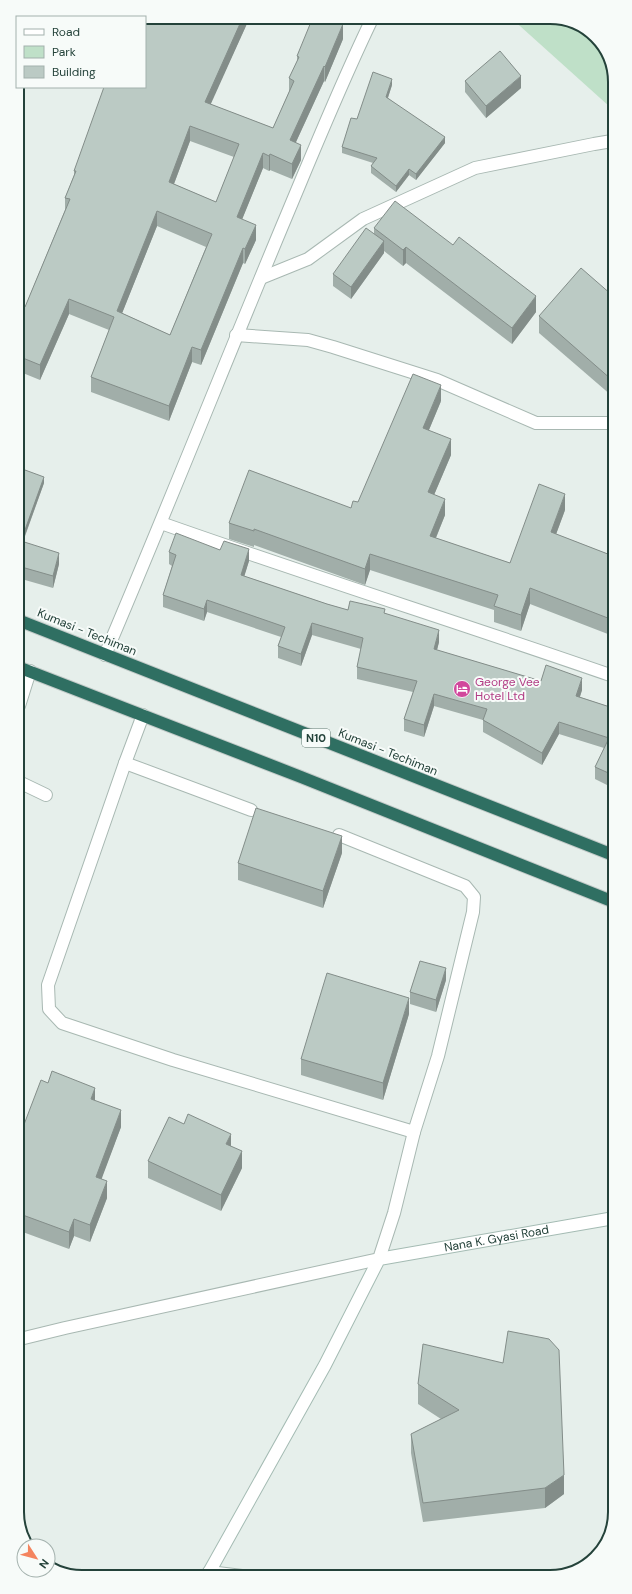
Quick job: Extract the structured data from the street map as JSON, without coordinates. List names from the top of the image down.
{
  "streets": {
    "highway": ["Kumasi - Techiman", "N10"],
    "street": ["Nana K. Gyasi Road"]
  },
  "places": {
    "hotel": ["George Vee Hotel Ltd"]
  },
  "legend": ["Road", "Park", "Building"],
  "north": "bottom right"
}
